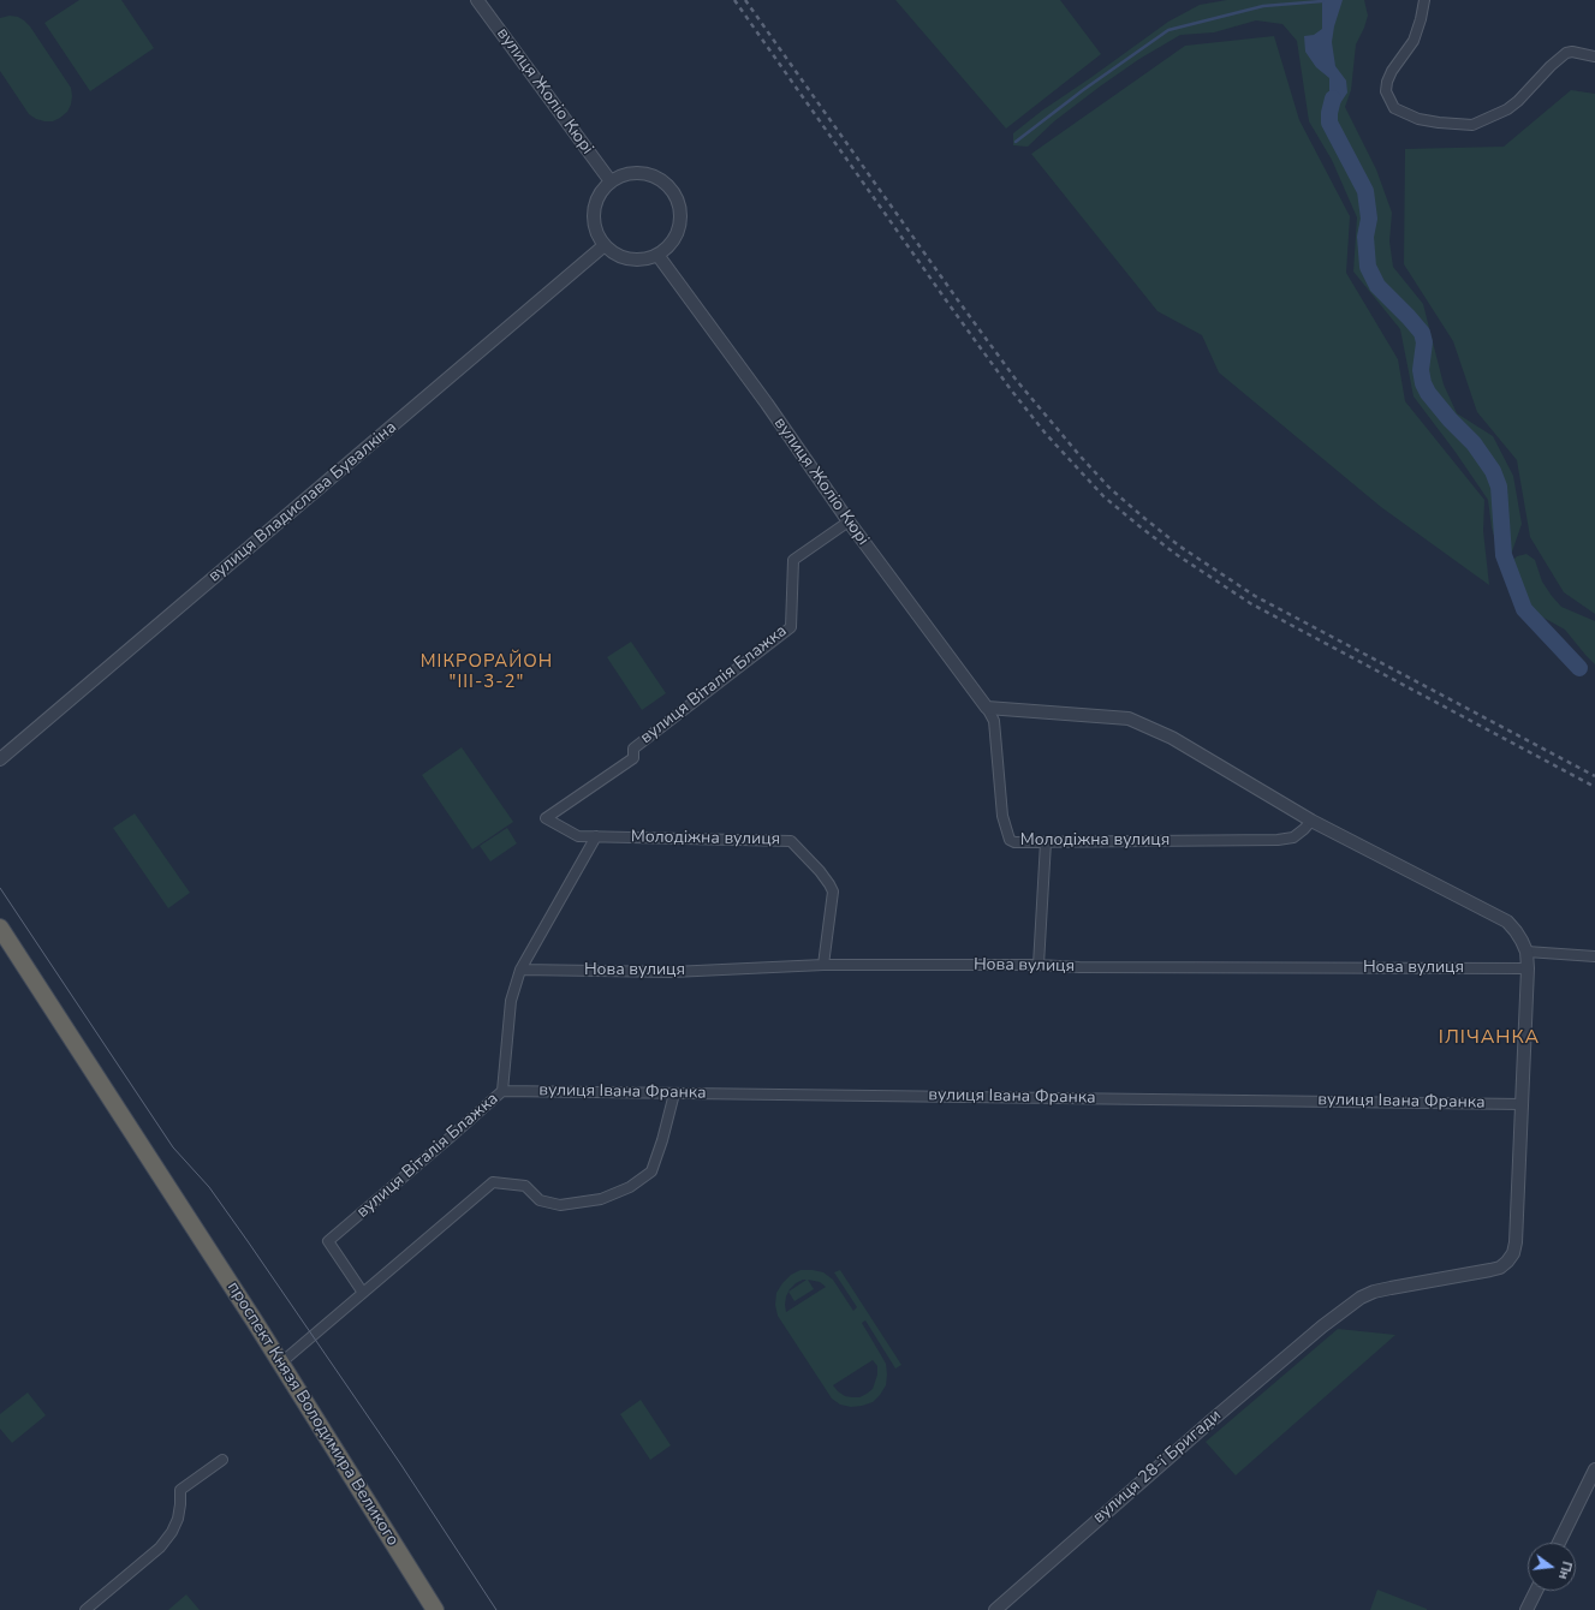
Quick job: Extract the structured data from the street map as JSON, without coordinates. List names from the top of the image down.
{
  "streets": {
    "highway": ["проспект Князя Володимира Великого"],
    "street": [
      "вулиця Жоліо Кюрі",
      "вулиця Владислава Бувалкіна",
      "вулиця Віталія Блажка",
      "Молодіжна вулиця",
      "Нова вулиця",
      "вулиця Івана Франка",
      "вулиця 28-ї Бригади"
    ]
  },
  "crossings": [
    ["вулиця Жоліо Кюрі", "вулиця Владислава Бувалкіна"],
    ["вулиця Жоліо Кюрі", "вулиця Віталія Блажка"],
    ["вулиця Жоліо Кюрі", "Молодіжна вулиця"],
    ["вулиця Віталія Блажка", "Молодіжна вулиця"],
    ["вулиця Віталія Блажка", "Нова вулиця"],
    ["вулиця Віталія Блажка", "вулиця Івана Франка"],
    ["Молодіжна вулиця", "Нова вулиця"],
    ["Нова вулиця", "вулиця 28-ї Бригади"],
    ["вулиця Івана Франка", "вулиця 28-ї Бригади"]
  ],
  "districts": ["МІКРОРАЙОН \"ІІІ-3-2\"", "ІЛІЧАНКА"],
  "north": "right"
}
